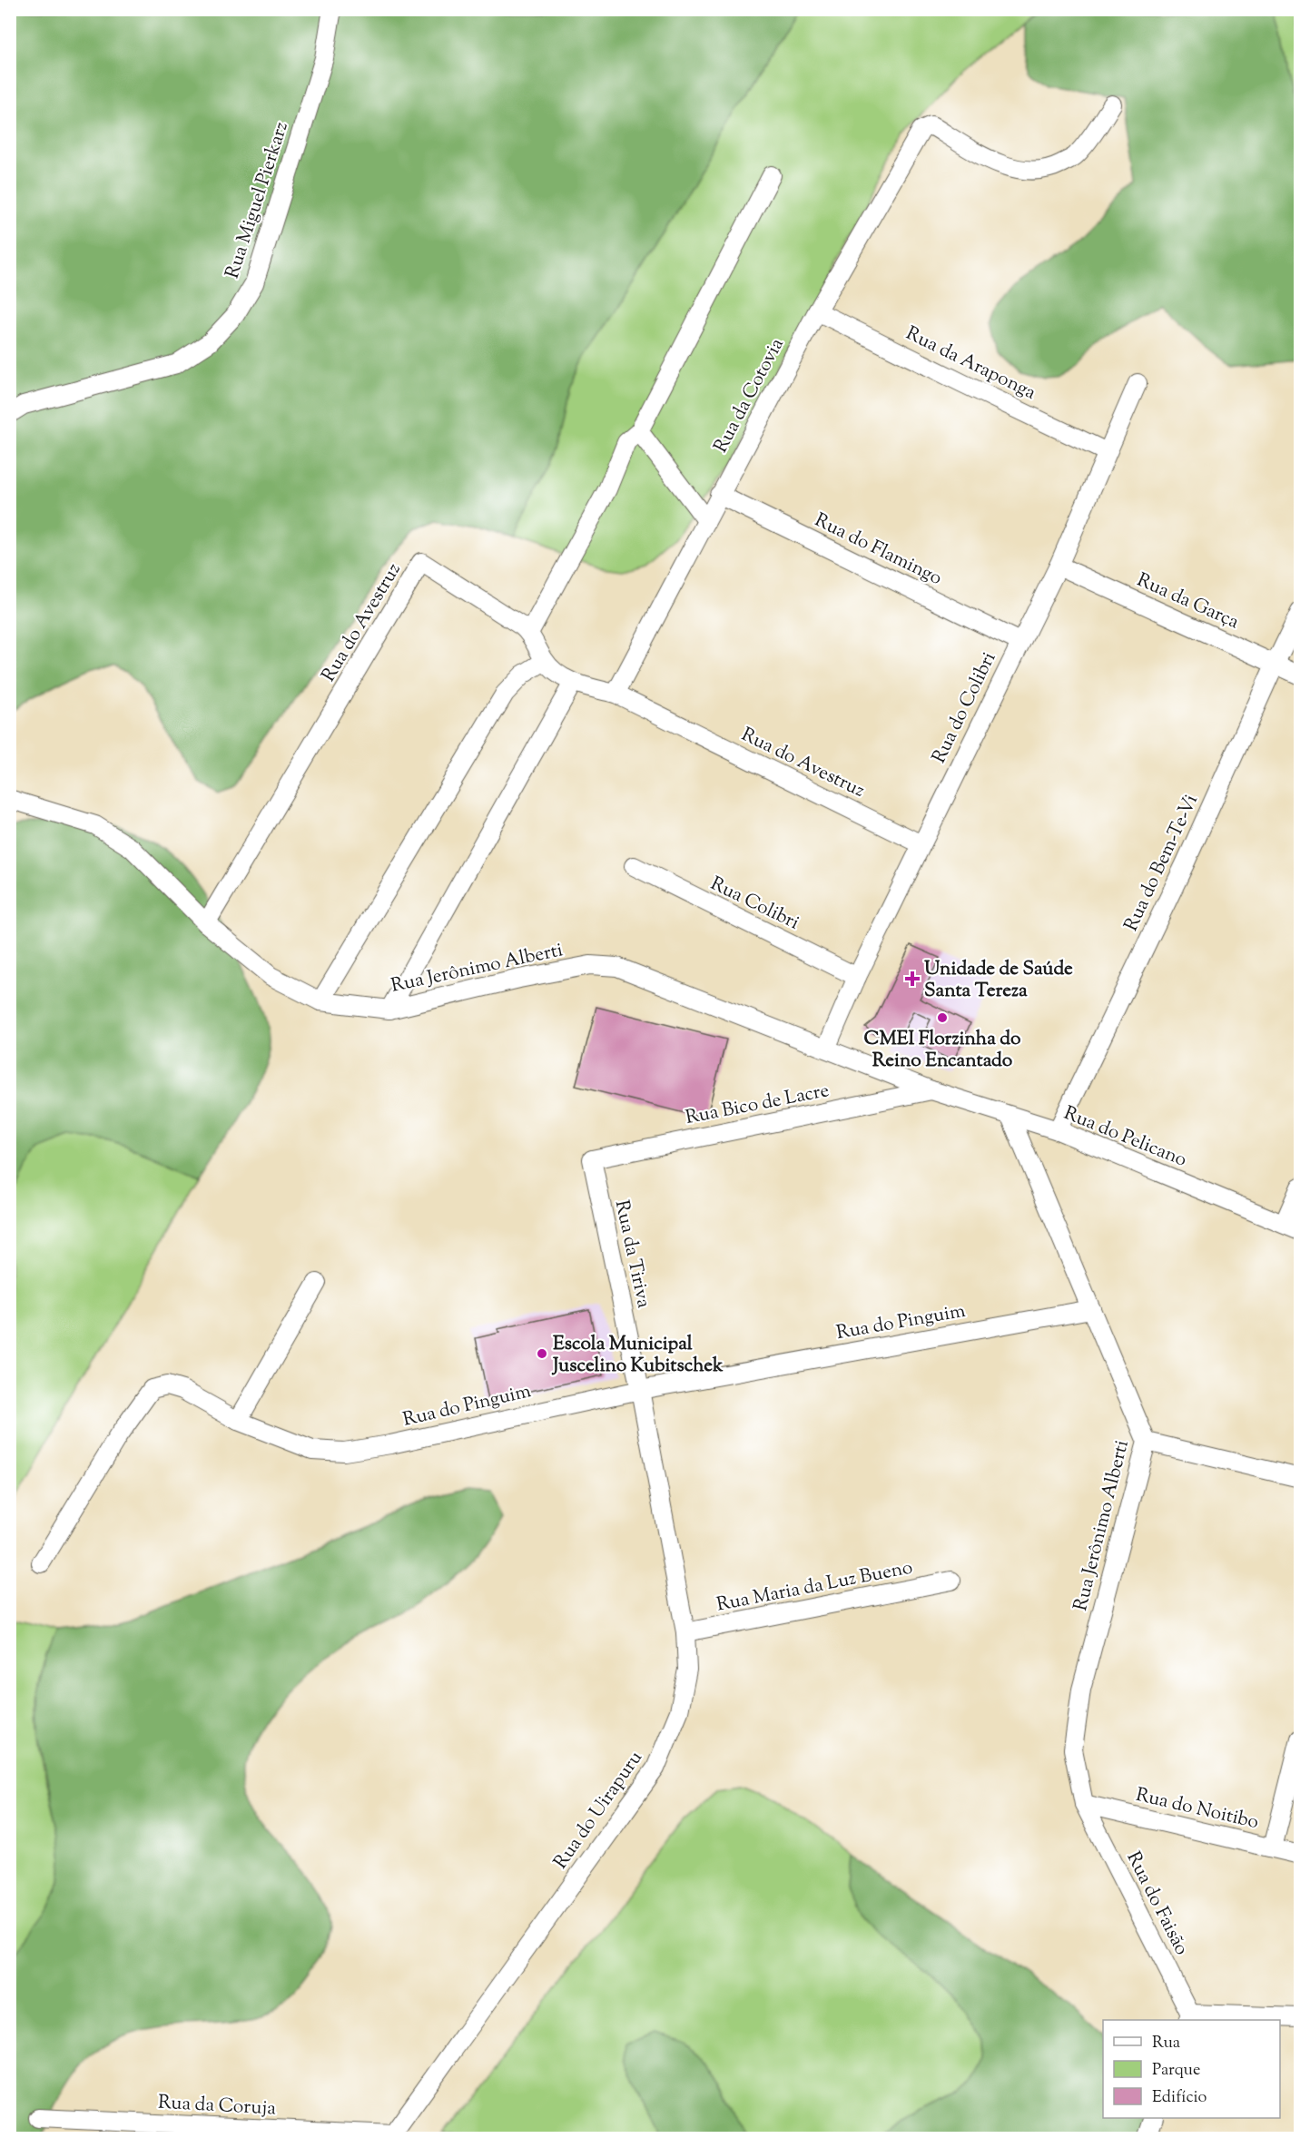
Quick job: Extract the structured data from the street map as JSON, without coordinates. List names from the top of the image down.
{
  "streets": {
    "street": [
      "Rua Miguel Pierkarz",
      "Rua da Araponga",
      "Rua da Cotovia",
      "Rua do Flamingo",
      "Rua da Garça",
      "Rua do Avestruz",
      "Rua do Colibri",
      "Rua do Bem-Te-Vi",
      "Rua Colibri",
      "Rua Jerônimo Alberti",
      "Rua Bico de Lacre",
      "Rua do Pelicano",
      "Rua da Tiriva",
      "Rua do Pinguim",
      "Rua Maria da Luz Bueno",
      "Rua do Noitibo",
      "Rua do Uirapuru",
      "Rua do Faisão",
      "Rua da Coruja"
    ]
  },
  "crossings": [
    ["Rua da Araponga", "Rua da Cotovia"],
    ["Rua da Araponga", "Rua do Colibri"],
    ["Rua da Cotovia", "Rua do Flamingo"],
    ["Rua da Cotovia", "Rua do Avestruz"],
    ["Rua do Flamingo", "Rua do Colibri"],
    ["Rua da Garça", "Rua do Colibri"],
    ["Rua da Garça", "Rua do Bem-Te-Vi"],
    ["Rua do Avestruz", "Rua do Colibri"],
    ["Rua do Avestruz", "Rua Jerônimo Alberti"],
    ["Rua do Colibri", "Rua Colibri"],
    ["Rua do Colibri", "Rua Jerônimo Alberti"],
    ["Rua do Bem-Te-Vi", "Rua do Pelicano"],
    ["Rua Jerônimo Alberti", "Rua Bico de Lacre"],
    ["Rua Jerônimo Alberti", "Rua do Pelicano"],
    ["Rua Jerônimo Alberti", "Rua do Pinguim"],
    ["Rua Jerônimo Alberti", "Rua do Noitibo"],
    ["Rua Jerônimo Alberti", "Rua do Faisão"],
    ["Rua Bico de Lacre", "Rua do Pelicano"],
    ["Rua Bico de Lacre", "Rua da Tiriva"],
    ["Rua da Tiriva", "Rua do Pinguim"],
    ["Rua da Tiriva", "Rua do Uirapuru"],
    ["Rua do Pinguim", "Rua do Uirapuru"],
    ["Rua Maria da Luz Bueno", "Rua do Uirapuru"],
    ["Rua do Noitibo", "Rua do Faisão"],
    ["Rua do Uirapuru", "Rua da Coruja"]
  ],
  "places": {
    "health": ["Unidade de Saúde Santa Tereza"],
    "other": ["CMEI Florzinha do Reino Encantado", "Escola Municipal Juscelino Kubitschek"]
  },
  "legend": ["Rua", "Parque", "Edifício"]
}
